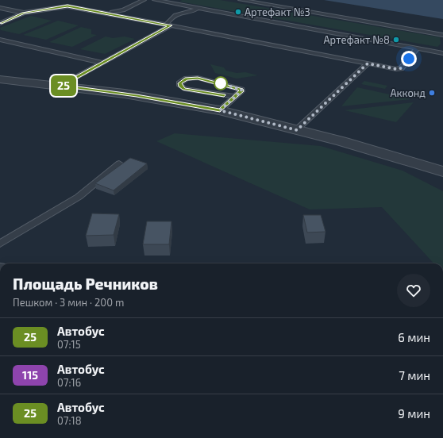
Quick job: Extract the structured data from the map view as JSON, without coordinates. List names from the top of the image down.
{
  "places": ["Артефакт №3", "Артефакт №8", "Акконд"],
  "lines": ["bus line 25"],
  "page": {
    "on_map": "25",
    "heading": ["Площадь Речников", "Пешком · 3 мин · 200 m"],
    "list": [
      {
        "mark": "25",
        "name": "Автобус",
        "note": "07:15",
        "value": "6 мин"
      },
      {
        "mark": "115",
        "name": "Автобус",
        "note": "07:16",
        "value": "7 мин"
      },
      {
        "mark": "25",
        "name": "Автобус",
        "note": "07:18",
        "value": "9 мин"
      }
    ]
  }
}
